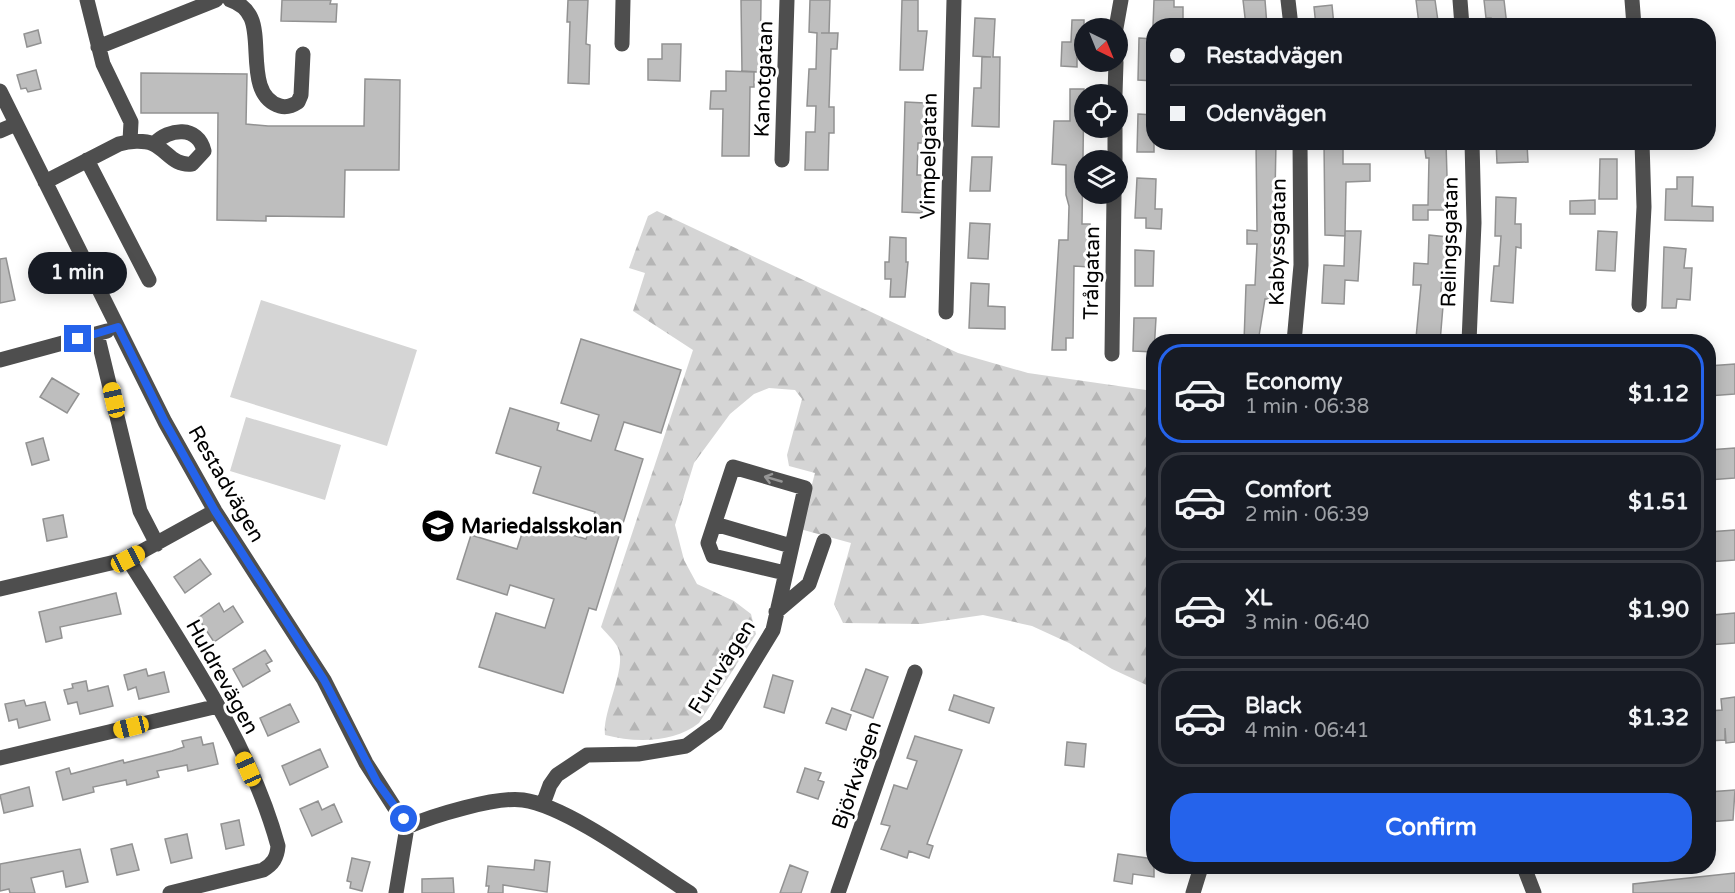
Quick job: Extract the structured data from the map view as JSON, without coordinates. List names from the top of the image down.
{
  "streets": {
    "street": [
      "Kanotgatan",
      "Vimpelgatan",
      "Kabyssgatan",
      "Relingsgatan",
      "Trålgatan",
      "Restadvägen",
      "Furuvägen",
      "Huldrevägen",
      "Björkvägen"
    ]
  },
  "places": {
    "school or university": ["Mariedalsskolan"]
  },
  "north": "bottom right",
  "page": {
    "banner": ["Restadvägen", "Odenvägen"],
    "bubble": "1 min",
    "list": [
      {
        "name": "Economy",
        "note": "1 min · 06:38",
        "value": "$1.12"
      },
      {
        "name": "Comfort",
        "note": "2 min · 06:39",
        "value": "$1.51"
      },
      {
        "name": "XL",
        "note": "3 min · 06:40",
        "value": "$1.90"
      },
      {
        "name": "Black",
        "note": "4 min · 06:41",
        "value": "$1.32"
      }
    ],
    "buttons": "Confirm"
  }
}
